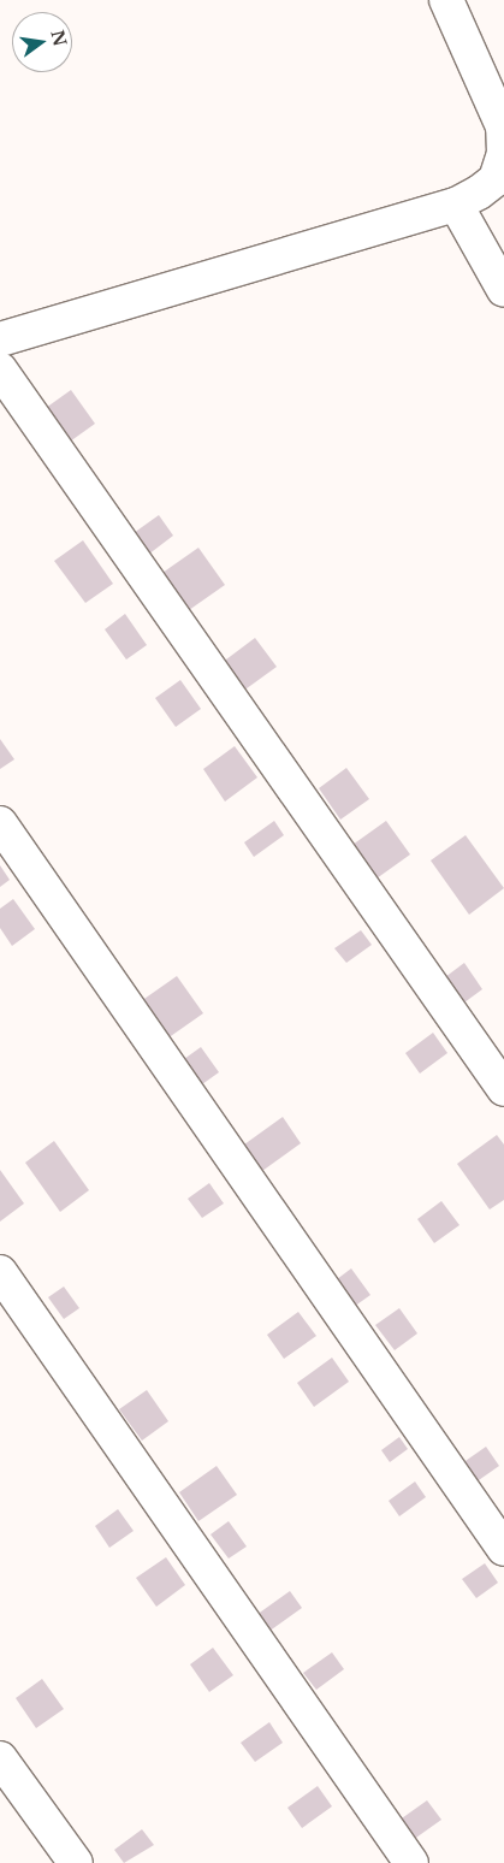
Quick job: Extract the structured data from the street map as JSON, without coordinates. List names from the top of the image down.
{
  "north": "right"
}
